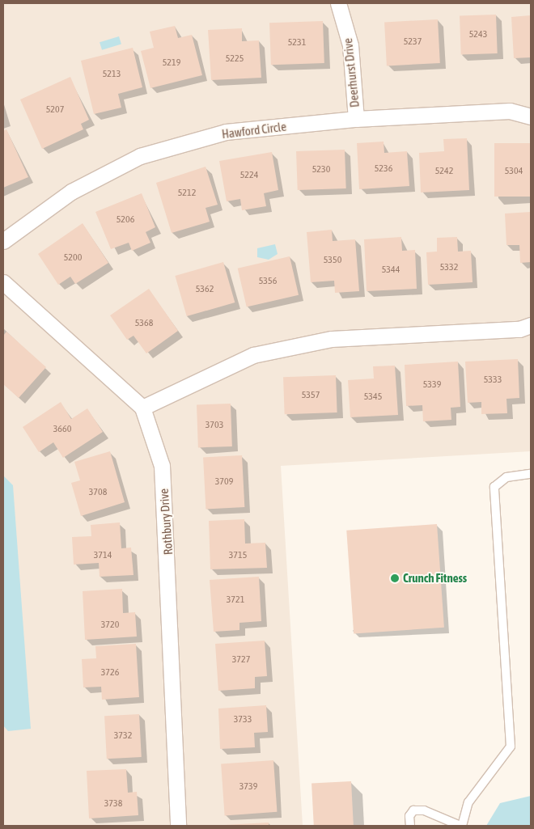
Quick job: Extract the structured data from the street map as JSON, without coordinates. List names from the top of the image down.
{
  "streets": {
    "street": ["Deerhurst Drive", "Hawford Circle", "Rothbury Drive"]
  },
  "crossings": [
    ["Deerhurst Drive", "Hawford Circle"]
  ],
  "places": ["Crunch Fitness"],
  "house_numbers": [
    "5243",
    "5237",
    "5231",
    "5225",
    "5219",
    "5213",
    "5207",
    "5236",
    "5230",
    "5242",
    "5304",
    "5224",
    "5212",
    "5206",
    "5200",
    "5350",
    "5332",
    "5344",
    "5356",
    "5362",
    "5368",
    "5333",
    "5339",
    "5357",
    "5345",
    "3703",
    "3660",
    "3709",
    "3708",
    "3714",
    "3715",
    "3721",
    "3720",
    "3727",
    "3726",
    "3733",
    "3732",
    "3739",
    "3738"
  ]
}
